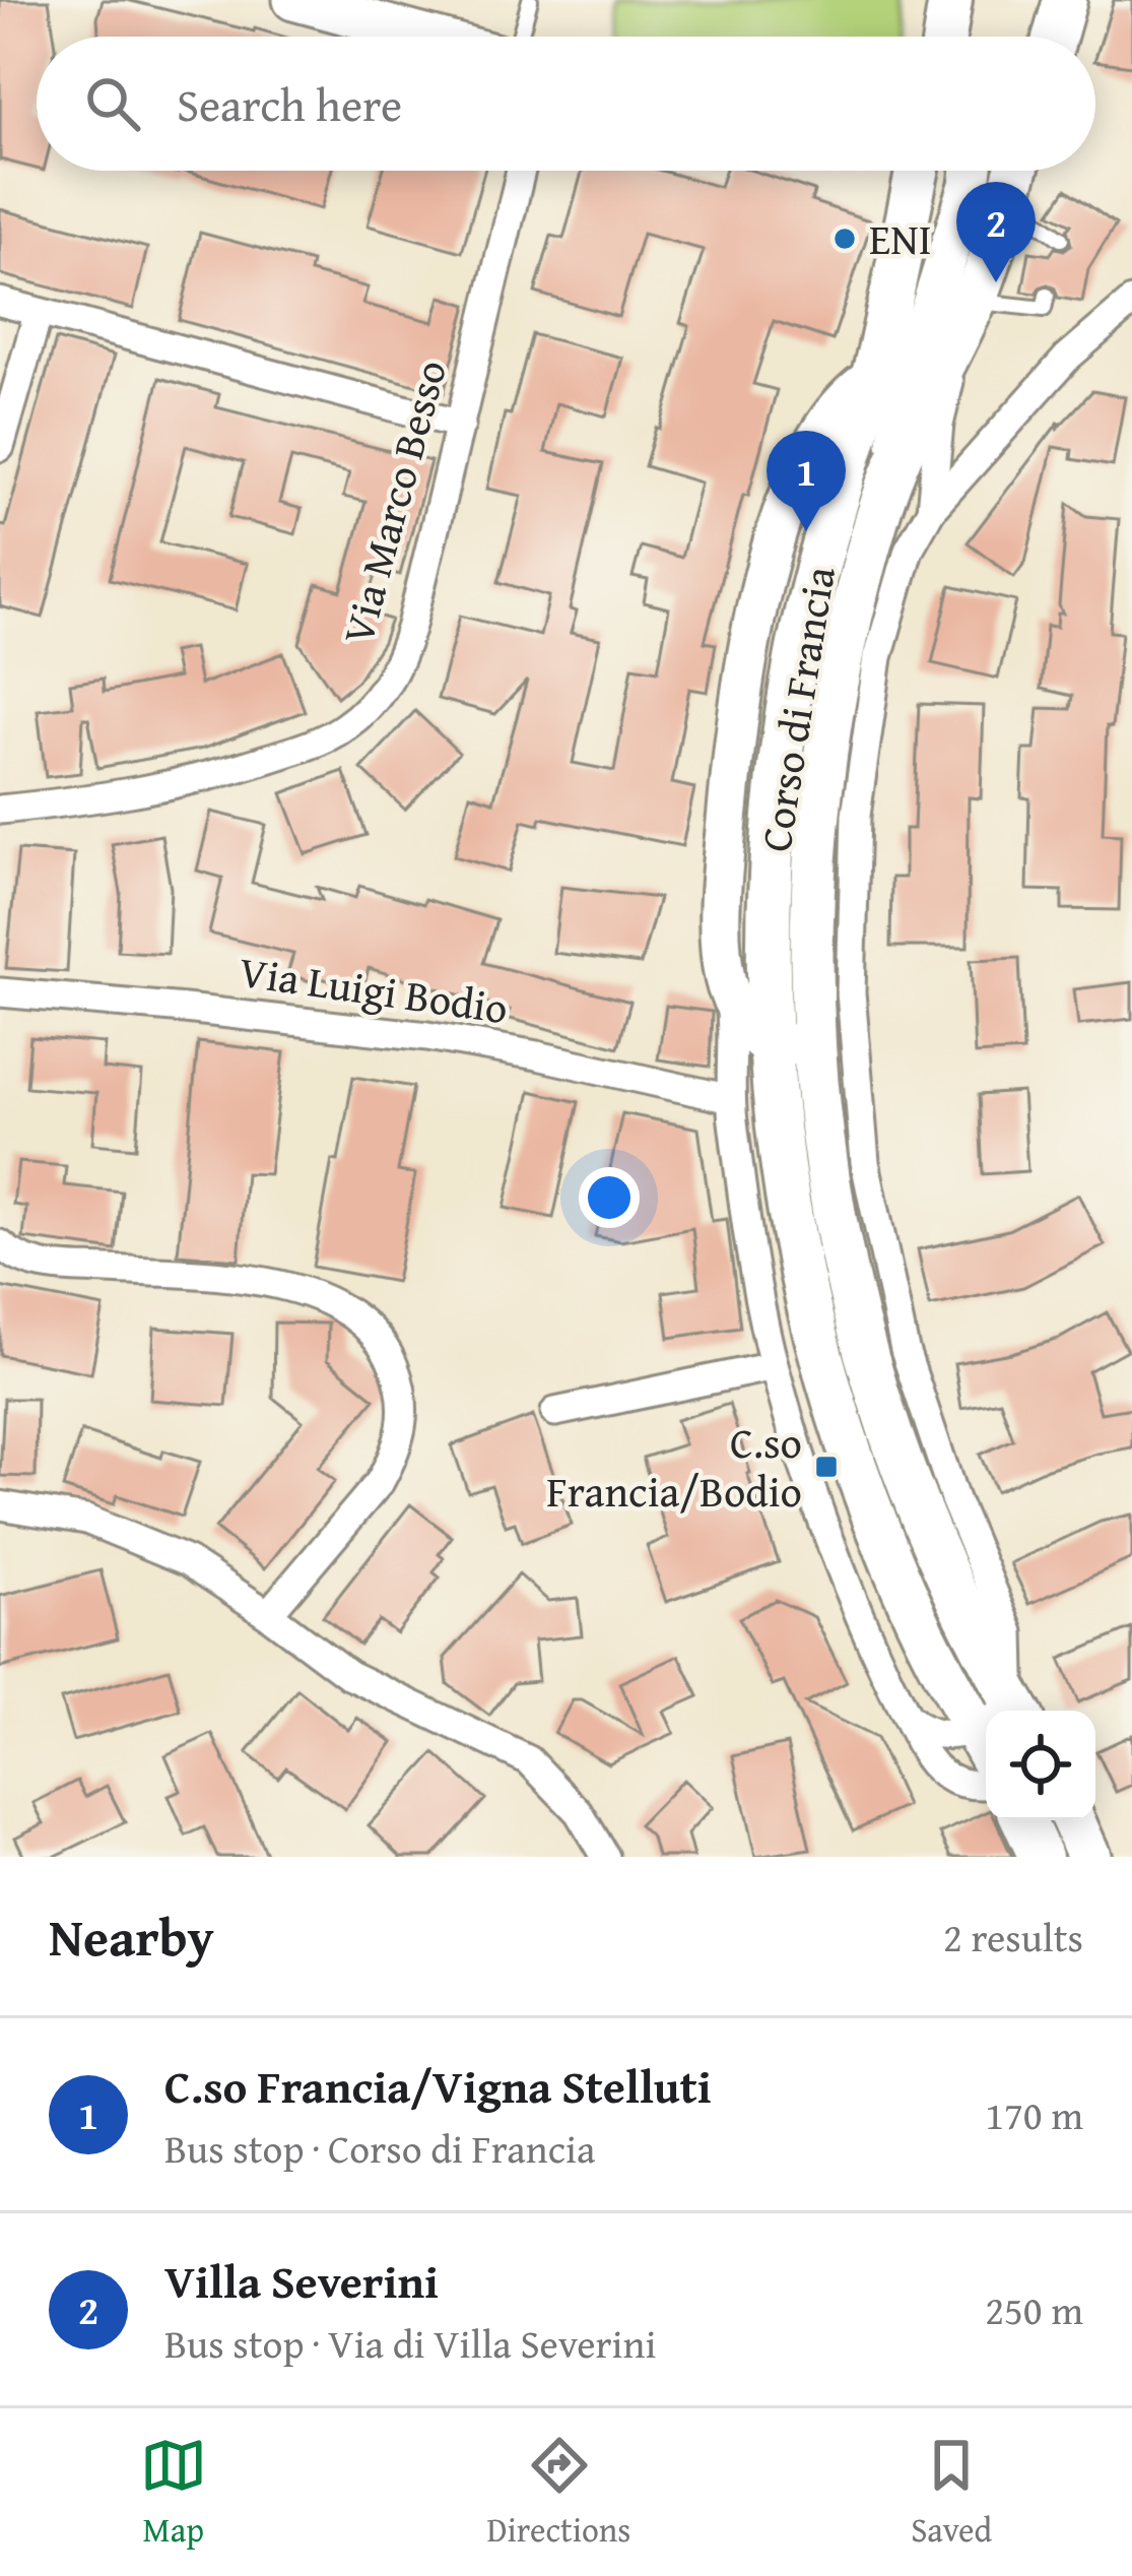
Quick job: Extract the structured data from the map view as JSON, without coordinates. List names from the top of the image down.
{
  "streets": {
    "main road": ["Corso di Francia"],
    "street": ["Via Marco Besso", "Via Luigi Bodio"]
  },
  "crossings": [
    ["Corso di Francia", "Via Luigi Bodio"]
  ],
  "places": {
    "other": ["ENI"],
    "transit": ["C.so Francia/Bodio"]
  },
  "page": {
    "search": "Search here",
    "pins": ["2", "1"],
    "heading": ["Nearby", "2 results"],
    "list": [
      {
        "mark": "1",
        "name": "C.so Francia/Vigna Stelluti",
        "note": "Bus stop · Corso di Francia",
        "value": "170 m"
      },
      {
        "mark": "2",
        "name": "Villa Severini",
        "note": "Bus stop · Via di Villa Severini",
        "value": "250 m"
      }
    ],
    "nav": ["Map", "Directions", "Saved"]
  }
}
